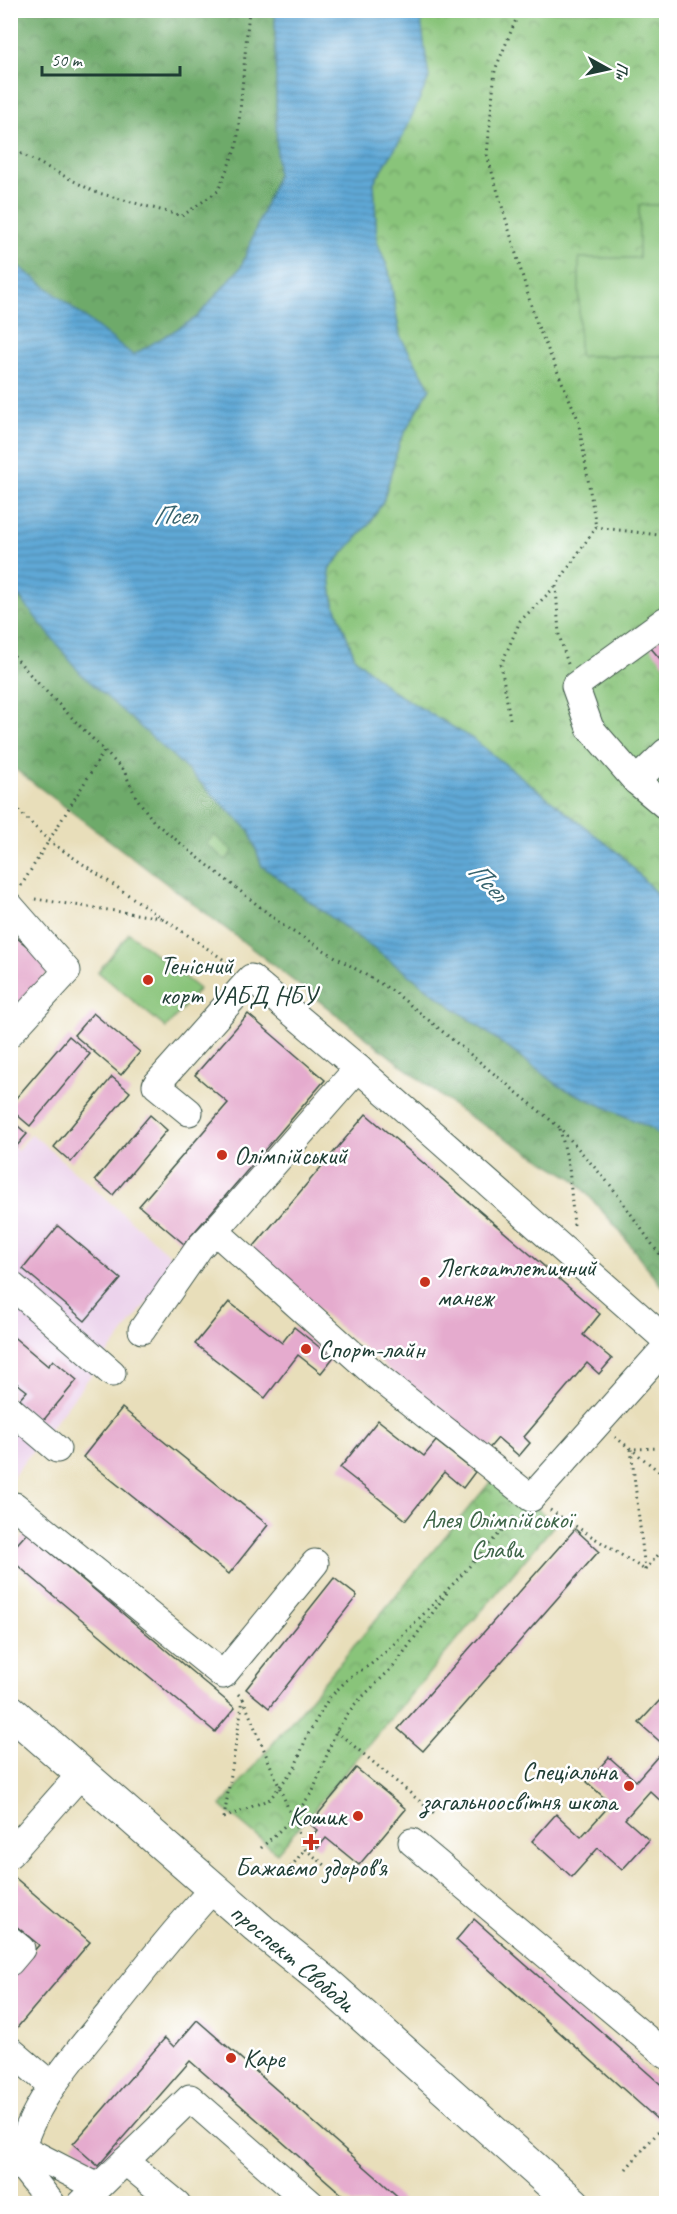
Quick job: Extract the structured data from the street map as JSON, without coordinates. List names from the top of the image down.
{
  "streets": {
    "main road": ["проспект Свободи"]
  },
  "water": ["Псел"],
  "parks": ["Алея Олімпійської Слави"],
  "places": {
    "other": [
      "Тенісний корт УАБД НБУ",
      "Олімпійський",
      "Легкоатлетичний манеж",
      "Спорт-лайн",
      "Спеціальна загальноосвітня школа",
      "Кошик",
      "Каре"
    ],
    "health": ["Бажаємо здоров'я"]
  },
  "scale_bar": "50 m",
  "north": "right"
}
